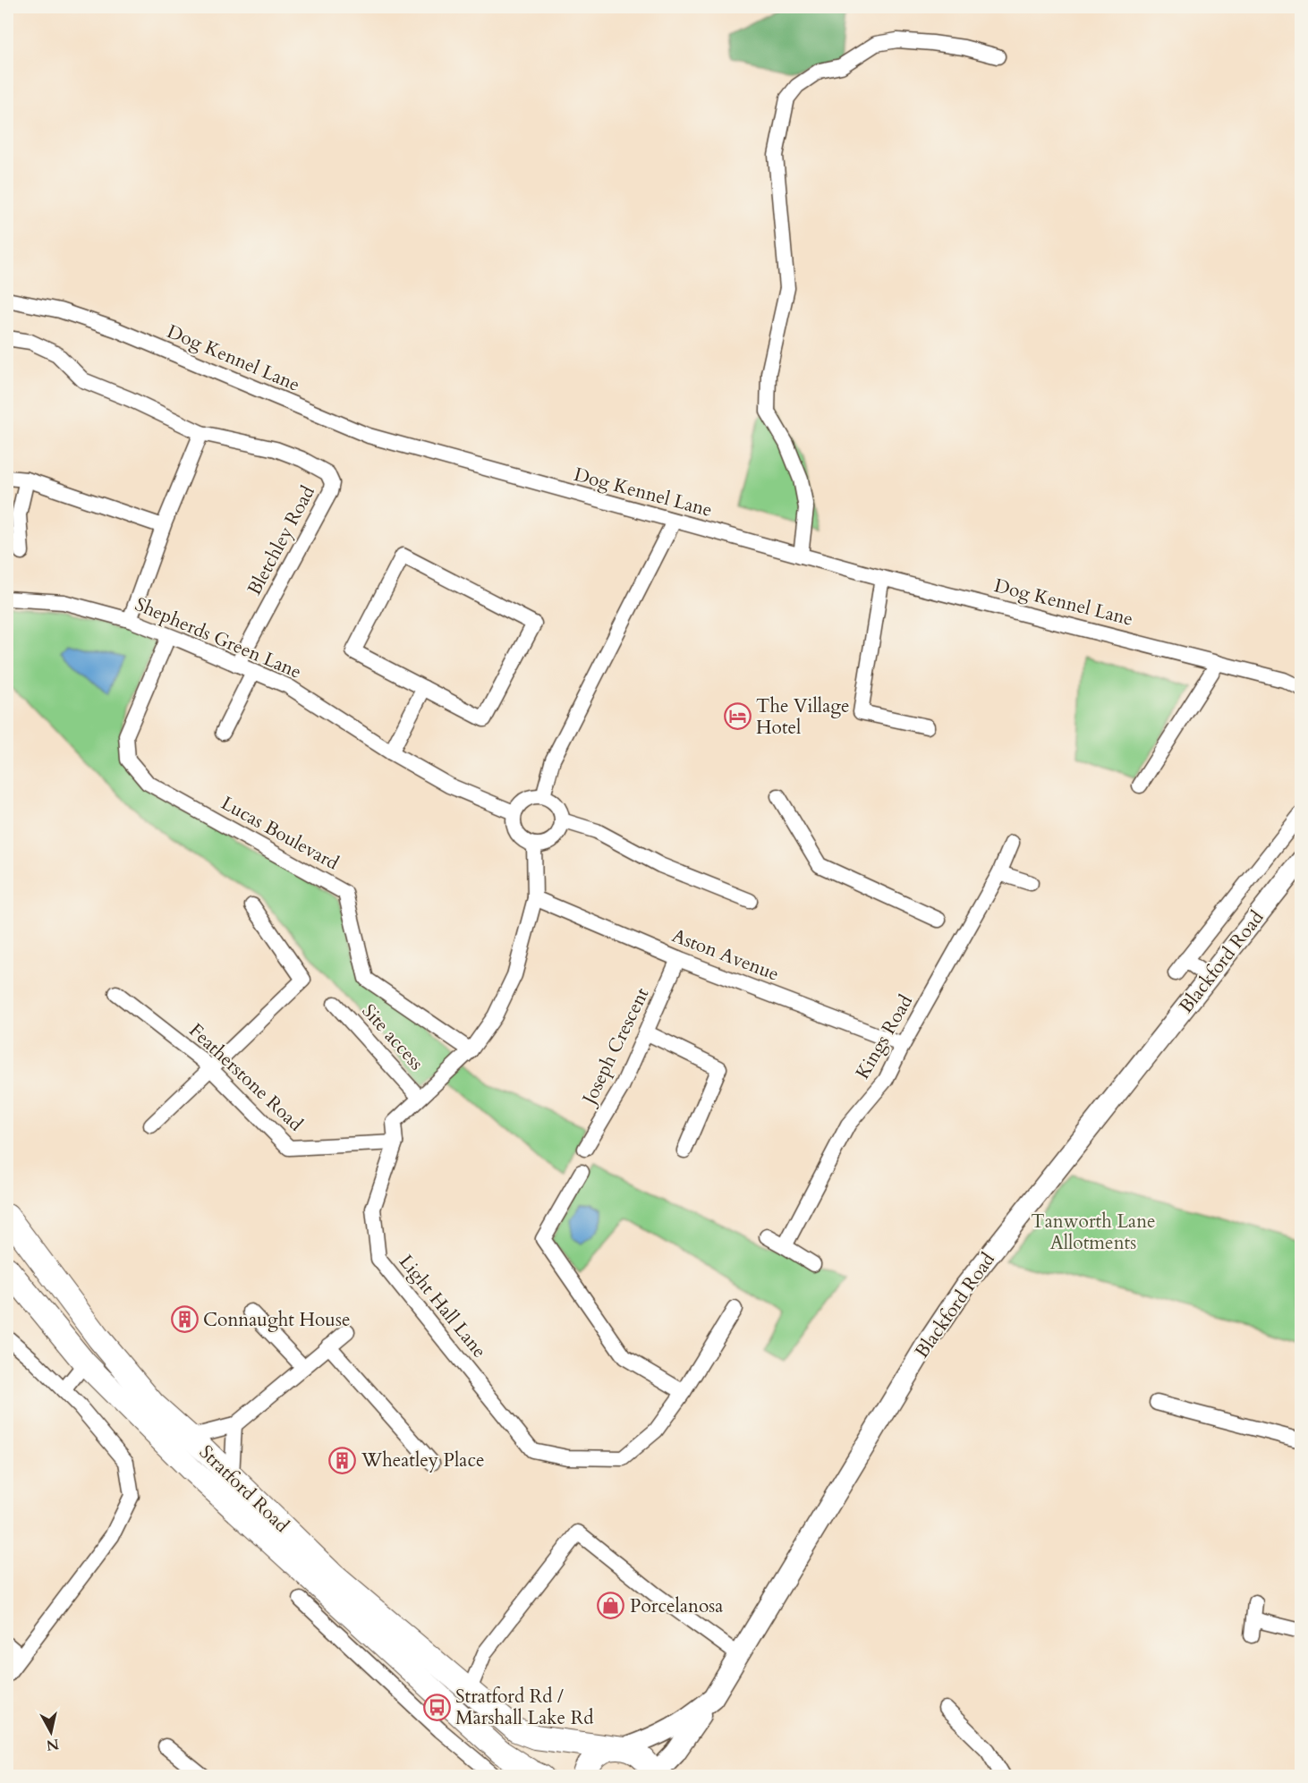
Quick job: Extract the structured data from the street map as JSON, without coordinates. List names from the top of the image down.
{
  "streets": {
    "highway": ["Stratford Road"],
    "main road": ["Blackford Road"],
    "street": [
      "Dog Kennel Lane",
      "Bletchley Road",
      "Shepherds Green Lane",
      "Lucas Boulevard",
      "Aston Avenue",
      "Site access",
      "Kings Road",
      "Joseph Crescent",
      "Featherstone Road",
      "Light Hall Lane"
    ]
  },
  "crossings": [
    ["Bletchley Road", "Shepherds Green Lane"],
    ["Shepherds Green Lane", "Lucas Boulevard"],
    ["Shepherds Green Lane", "Light Hall Lane"],
    ["Lucas Boulevard", "Light Hall Lane"],
    ["Aston Avenue", "Kings Road"],
    ["Aston Avenue", "Joseph Crescent"],
    ["Aston Avenue", "Light Hall Lane"],
    ["Blackford Road", "Stratford Road"],
    ["Site access", "Light Hall Lane"],
    ["Featherstone Road", "Light Hall Lane"]
  ],
  "parks": ["Tanworth Lane Allotments"],
  "places": {
    "hotel": ["The Village Hotel"],
    "building": ["Connaught House", "Wheatley Place"],
    "shop": ["Porcelanosa"],
    "bus stop": ["Stratford Rd / Marshall Lake Rd"]
  },
  "north": "bottom"
}
